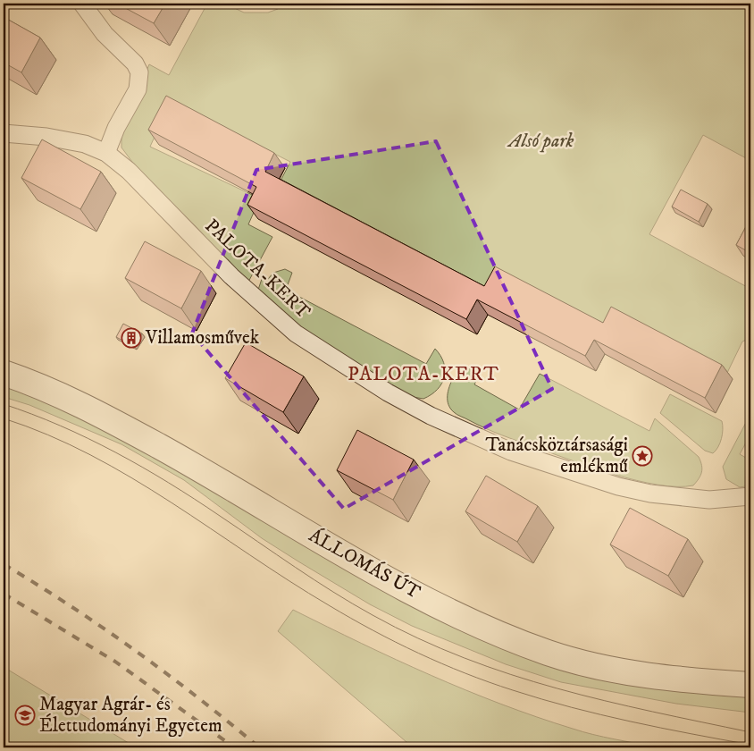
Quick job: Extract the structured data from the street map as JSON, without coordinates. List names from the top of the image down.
{
  "streets": {
    "main road": ["ÁLLOMÁS ÚT"],
    "street": ["PALOTA-KERT"]
  },
  "districts": ["PALOTA-KERT"],
  "parks": ["Alsó park"],
  "places": {
    "building": ["Villamosművek"],
    "place": ["Tanácsköztársasági emlékmű"],
    "school or university": ["Magyar Agrár- és Élettudományi Egyetem"]
  }
}
